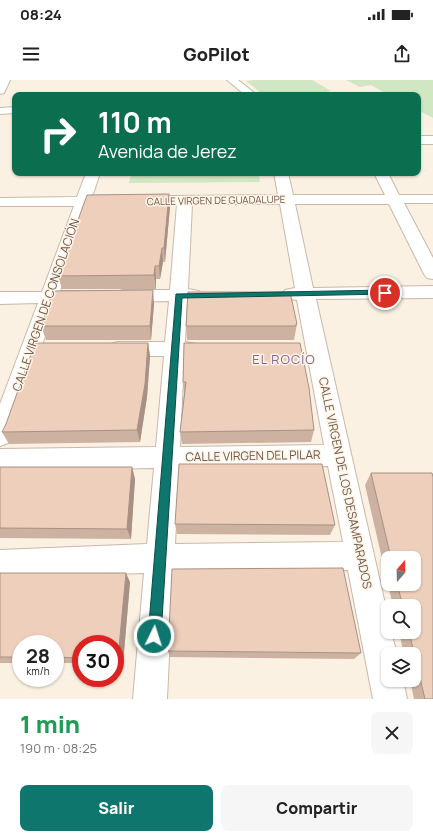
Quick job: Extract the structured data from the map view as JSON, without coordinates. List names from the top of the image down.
{
  "streets": {
    "street": [
      "CALLE VIRGEN DE GUADALUPE",
      "CALLE VIRGEN DE CONSOLACIÓN",
      "CALLE VIRGEN DEL PILAR",
      "CALLE VIRGEN DE LOS DESAMPARADOS"
    ]
  },
  "crossings": [
    ["CALLE VIRGEN DE GUADALUPE", "CALLE VIRGEN DE CONSOLACIÓN"],
    ["CALLE VIRGEN DE GUADALUPE", "CALLE VIRGEN DE LOS DESAMPARADOS"],
    ["CALLE VIRGEN DEL PILAR", "CALLE VIRGEN DE LOS DESAMPARADOS"]
  ],
  "districts": ["EL ROCÍO"],
  "north": "top",
  "page": {
    "status": "08:24",
    "header": "GoPilot",
    "turn": ["110 m", "Avenida de Jerez"],
    "speed": "28 km/h",
    "limit": "30",
    "heading": ["1 min", "190 m · 08:25"],
    "buttons": ["Salir", "Compartir"]
  }
}
